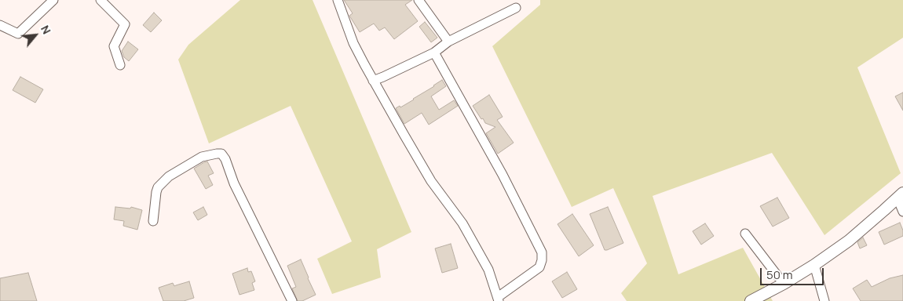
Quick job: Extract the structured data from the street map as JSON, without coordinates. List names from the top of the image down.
{
  "scale_bar": "50 m",
  "north": "top right"
}
